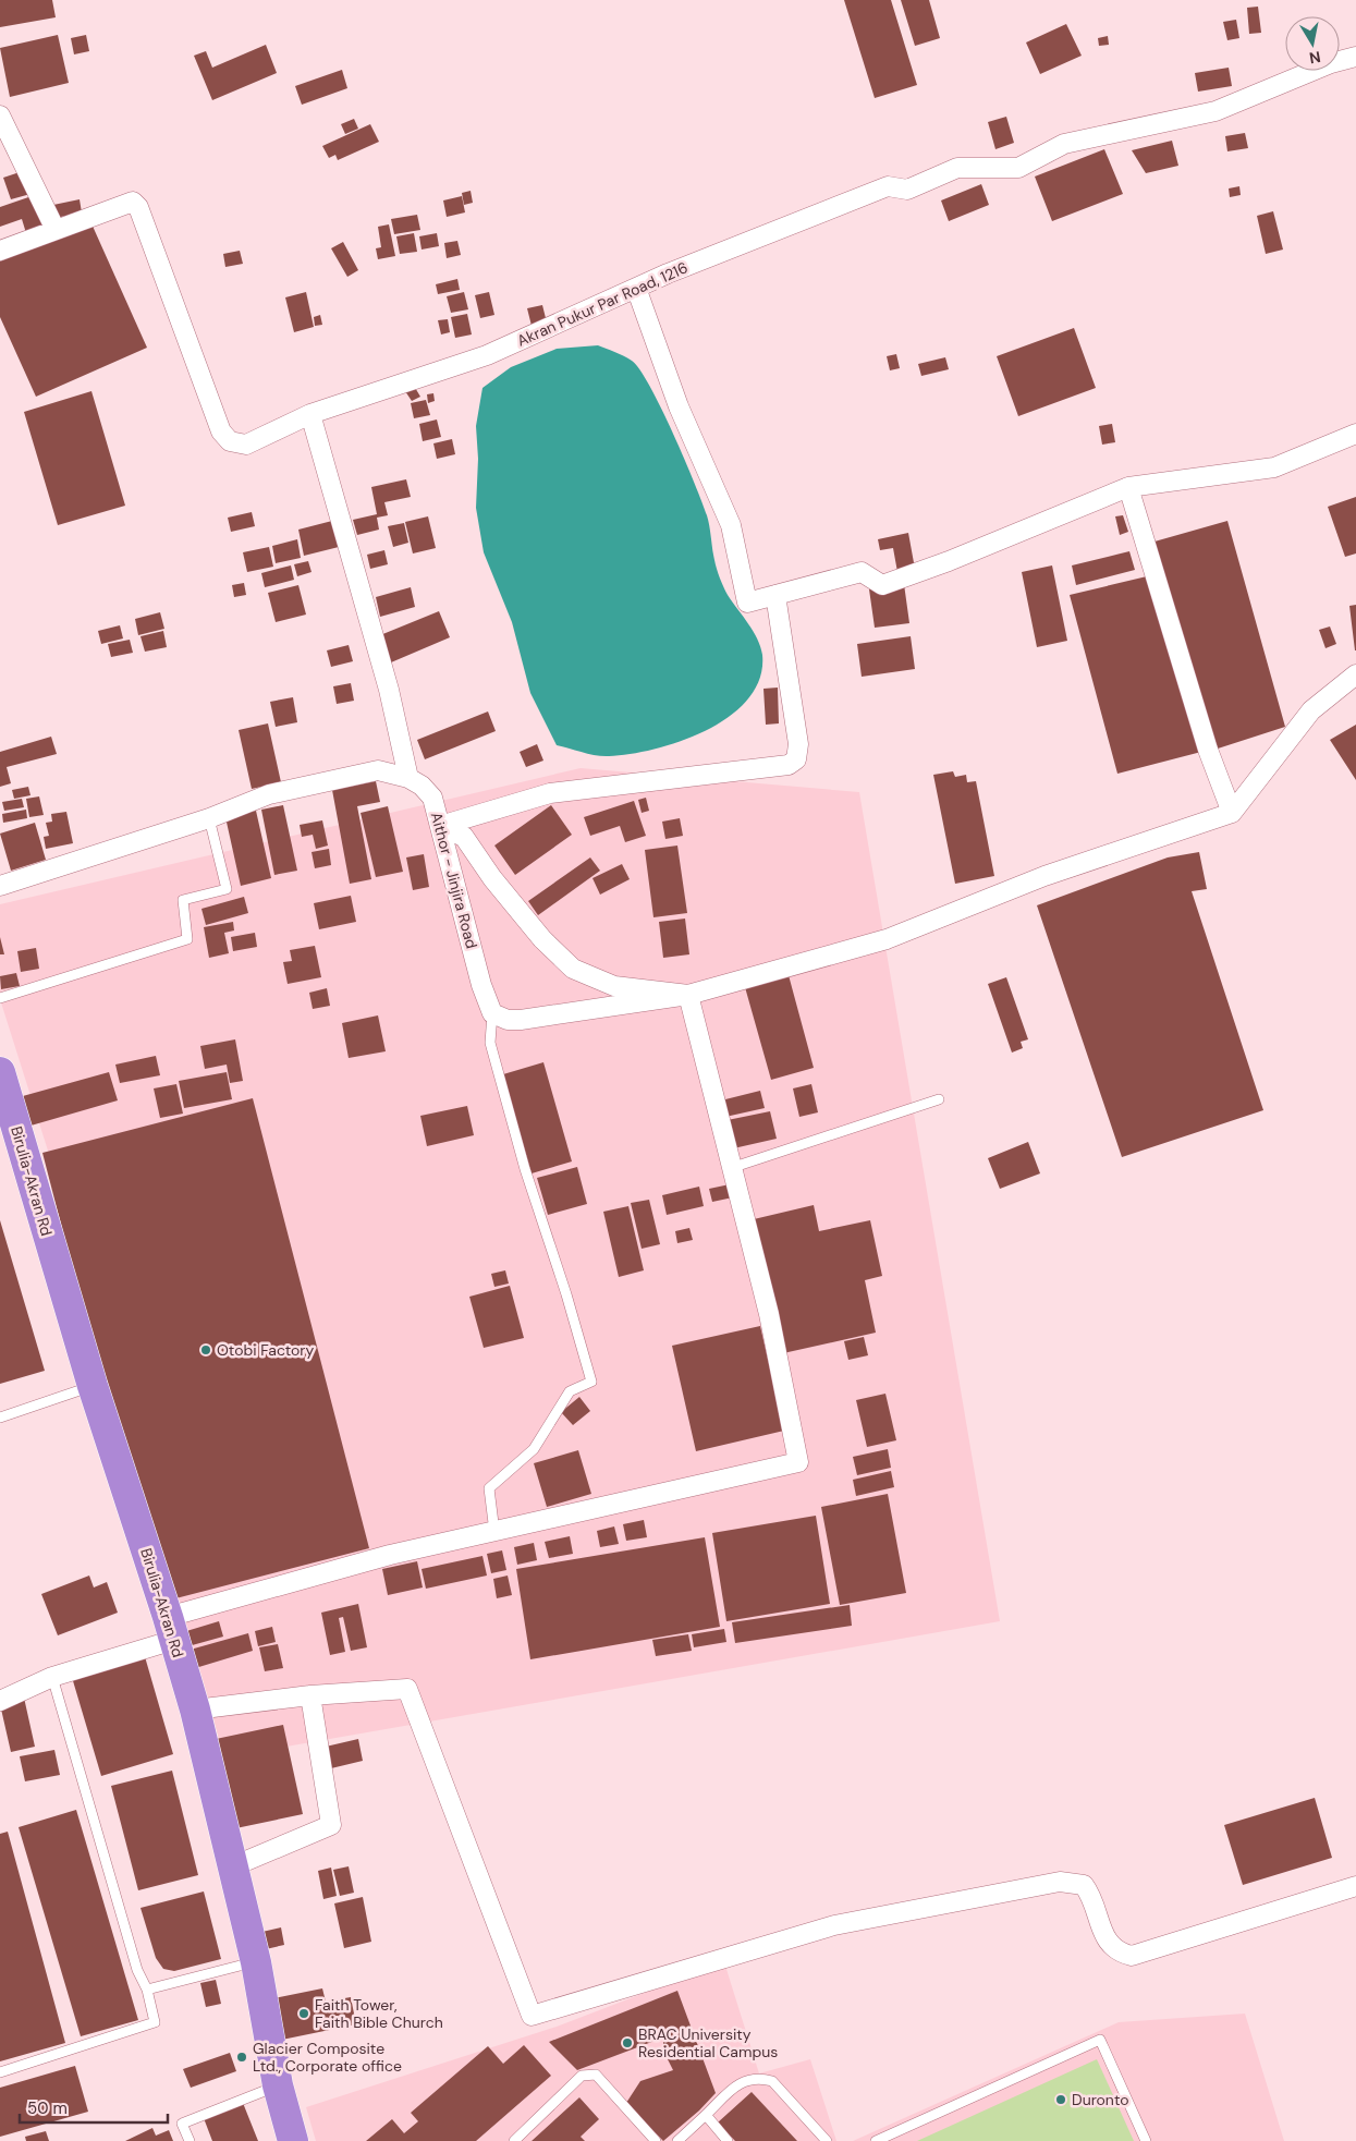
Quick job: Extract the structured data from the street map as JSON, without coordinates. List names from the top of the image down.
{
  "streets": {
    "highway": ["Birulia-Akran Rd"],
    "street": ["Akran Pukur Par Road, 1216", "Aithor - Jinjira Road"]
  },
  "places": [
    "Otobi Factory",
    "Faith Tower, Faith Bible Church",
    "BRAC University Residential Campus",
    "Glacier Composite Ltd., Corporate office",
    "Duronto"
  ],
  "scale_bar": "50 m",
  "north": "bottom"
}
